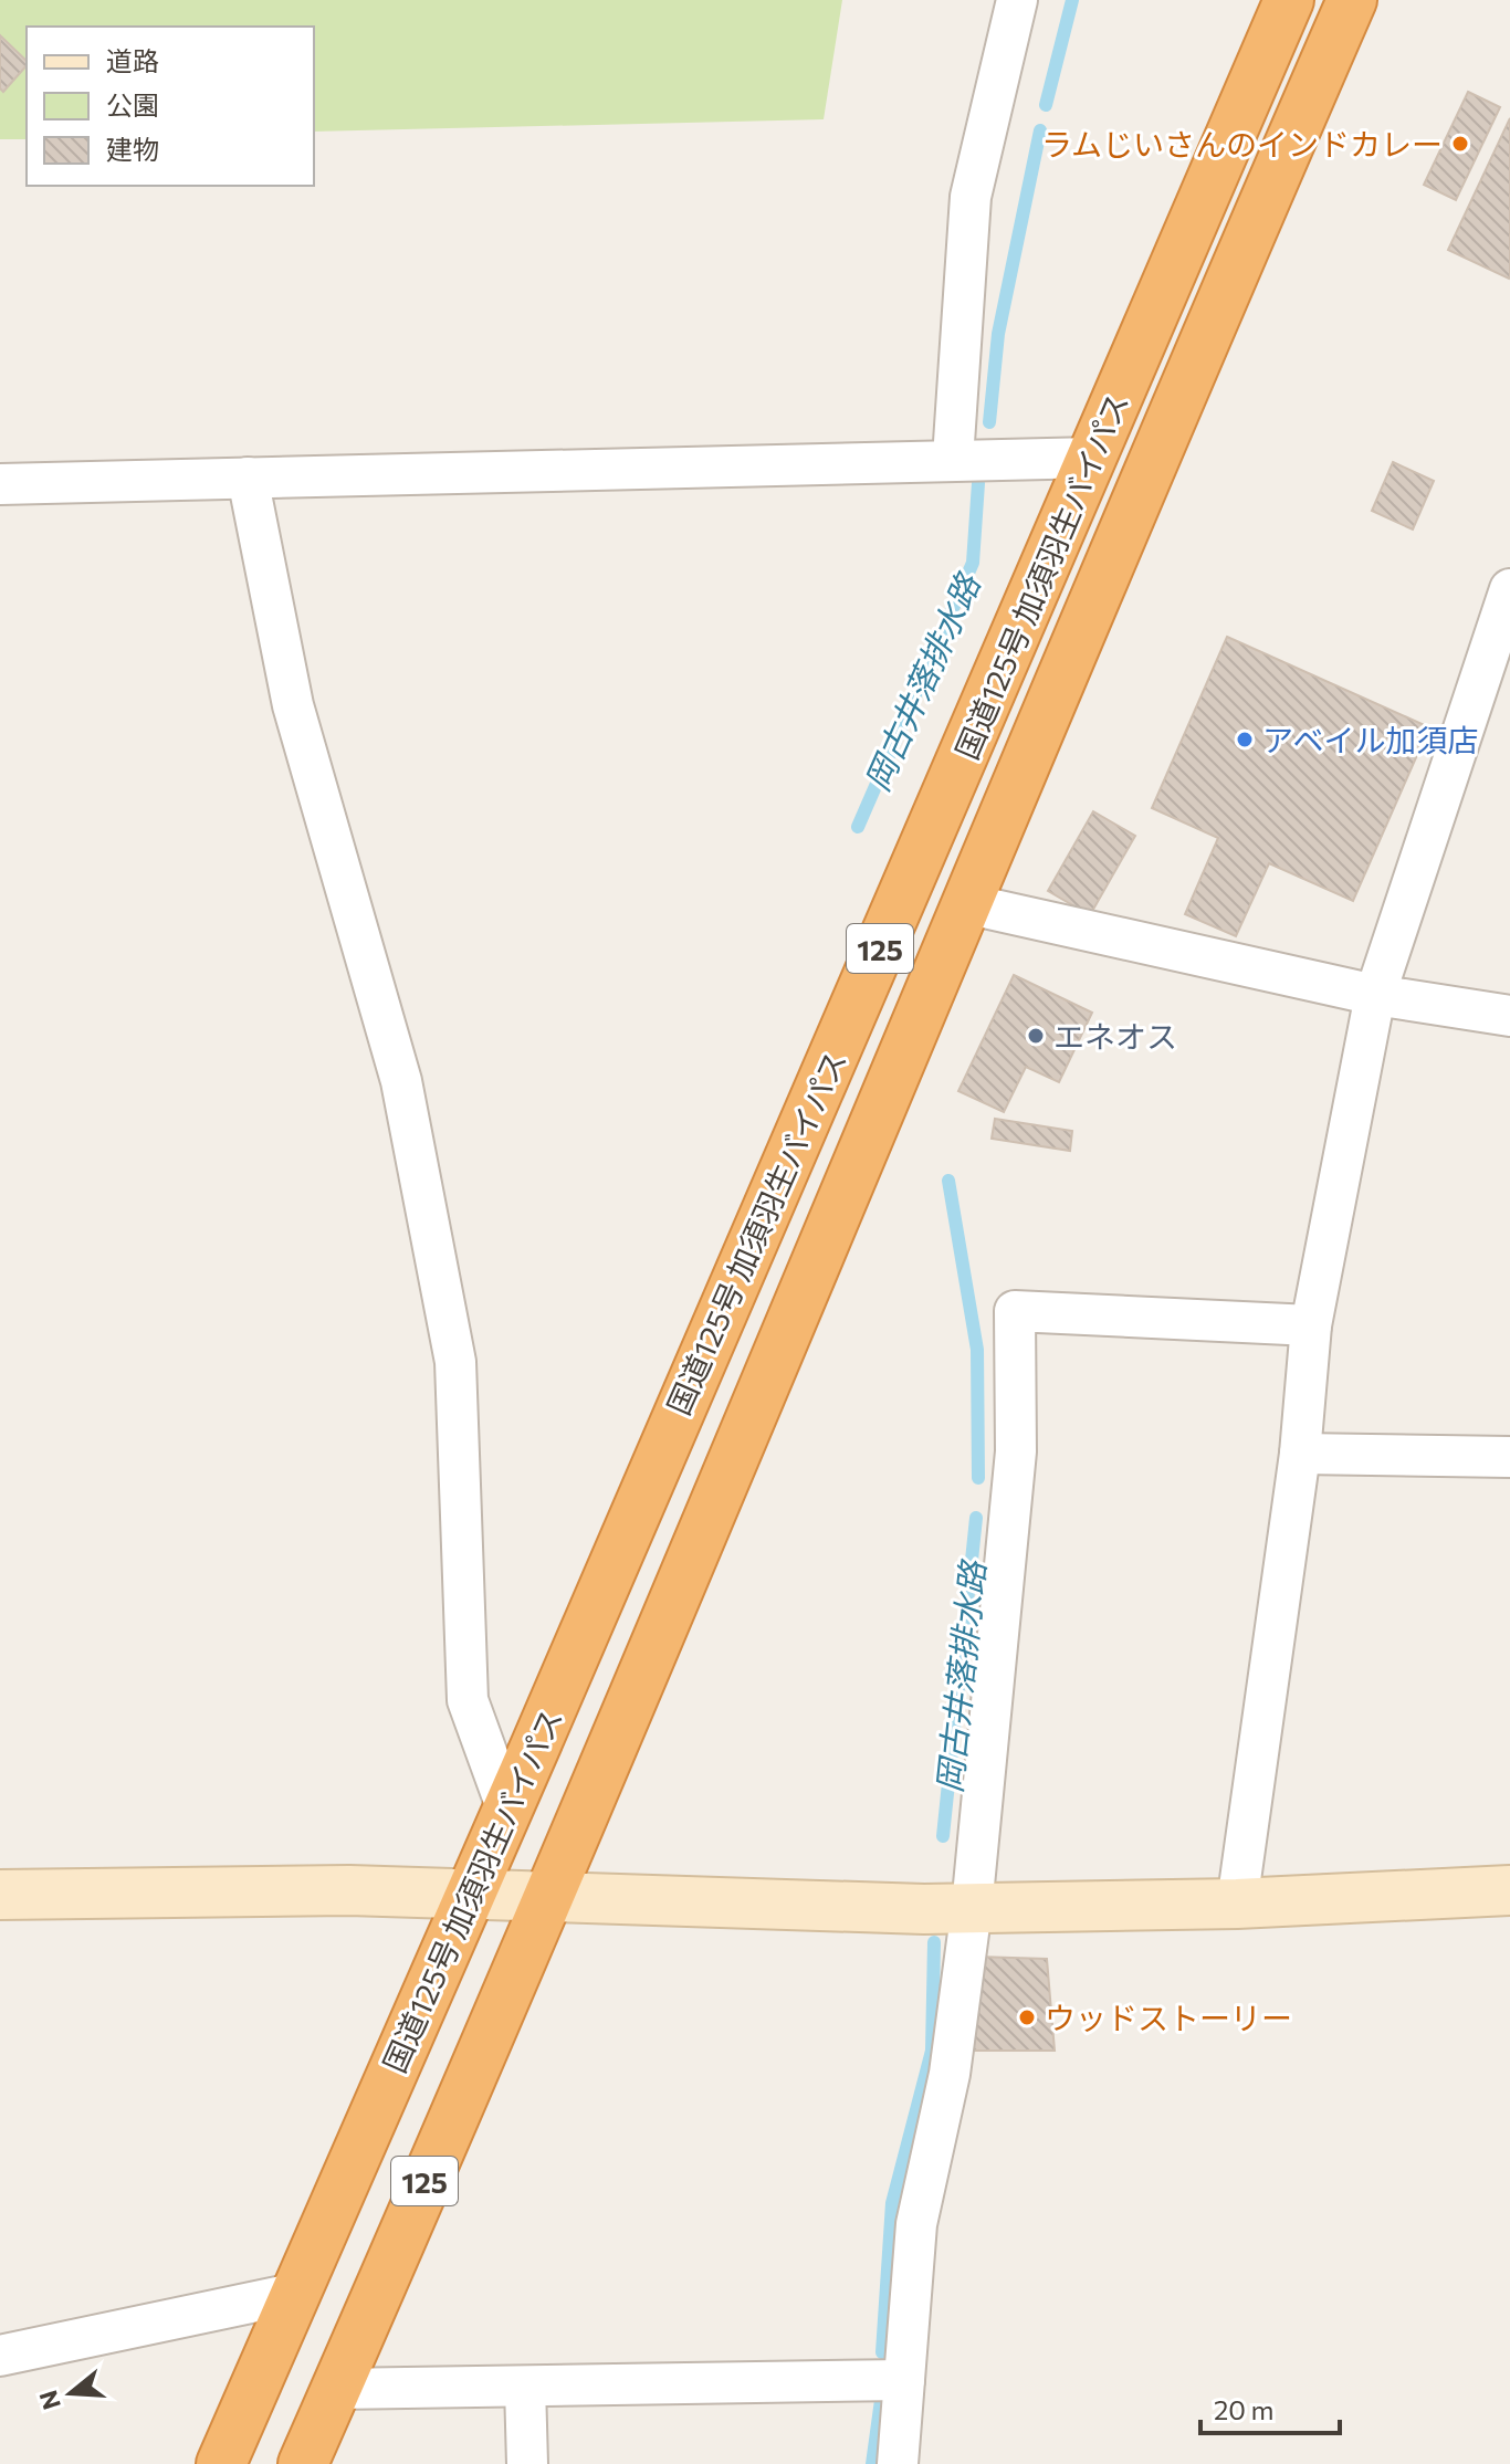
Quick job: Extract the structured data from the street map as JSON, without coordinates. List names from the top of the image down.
{
  "streets": {
    "highway": ["国道125号 加須羽生バイパス", "125"]
  },
  "water": ["岡古井落排水路"],
  "places": [
    "ラムじいさんのインドカレー",
    "アベイル加須店",
    "エネオス",
    "ウッドストーリー"
  ],
  "legend": ["道路", "公園", "建物"],
  "scale_bar": "20 m",
  "north": "left"
}
